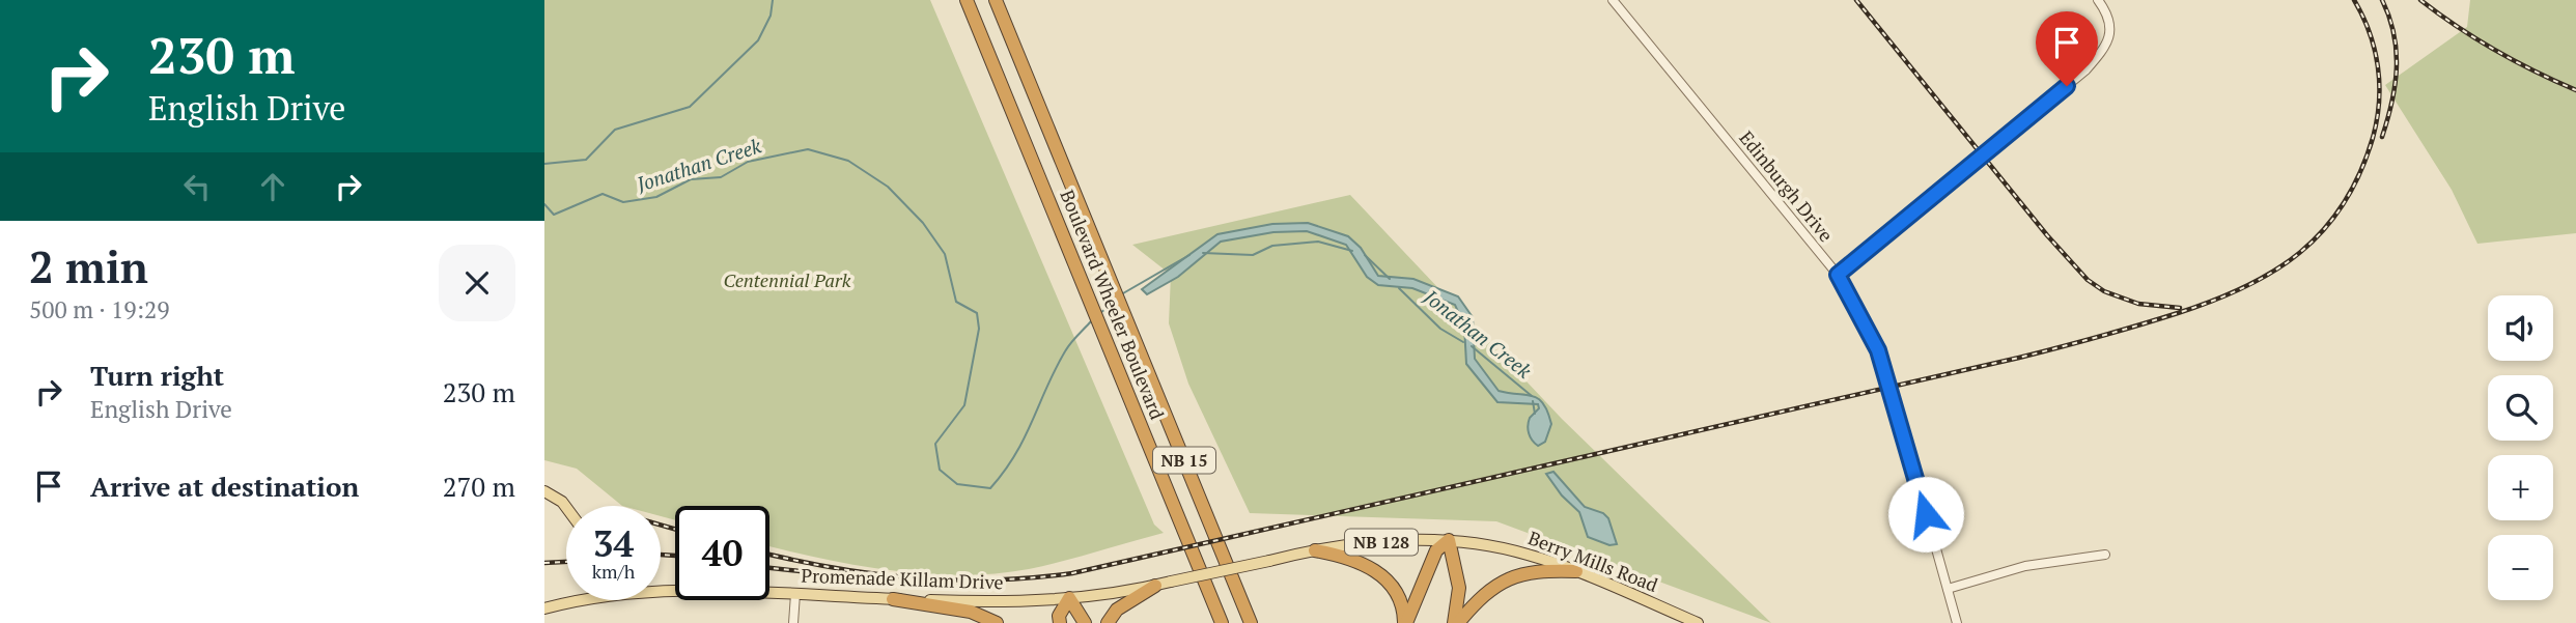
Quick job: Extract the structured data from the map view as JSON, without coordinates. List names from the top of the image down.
{
  "streets": {
    "highway": ["Boulevard Wheeler Boulevard", "NB 15"],
    "main road": ["NB 128", "Berry Mills Road", "Promenade Killam Drive"],
    "street": ["Edinburgh Drive"]
  },
  "crossings": [
    ["Berry Mills Road", "Promenade Killam Drive"]
  ],
  "water": ["Jonathan Creek"],
  "parks": ["Centennial Park"],
  "page": {
    "turn": ["230 m", "English Drive"],
    "heading": ["2 min", "500 m · 19:29"],
    "map_buttons": ["+", "−"],
    "list": [
      {
        "name": "Turn right",
        "note": "English Drive",
        "value": "230 m"
      },
      {
        "name": "Arrive at destination",
        "value": "270 m"
      }
    ],
    "speed": "34 km/h",
    "limit": "40"
  }
}
